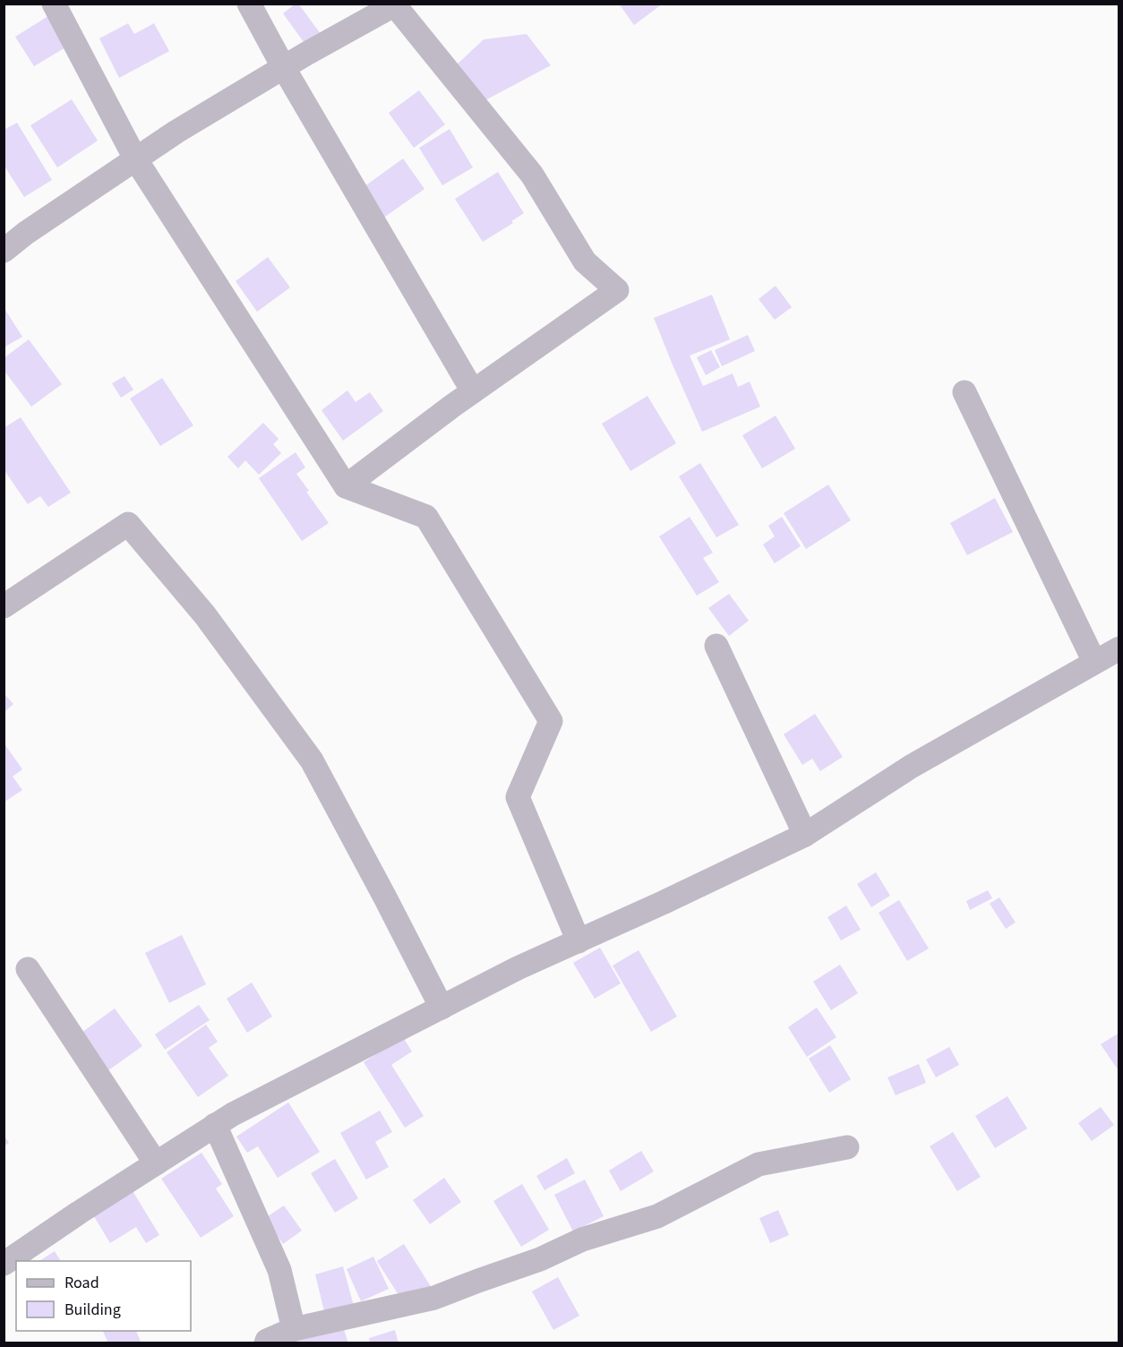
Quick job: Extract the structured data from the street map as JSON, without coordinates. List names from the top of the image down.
{
  "legend": ["Road", "Building"]
}
